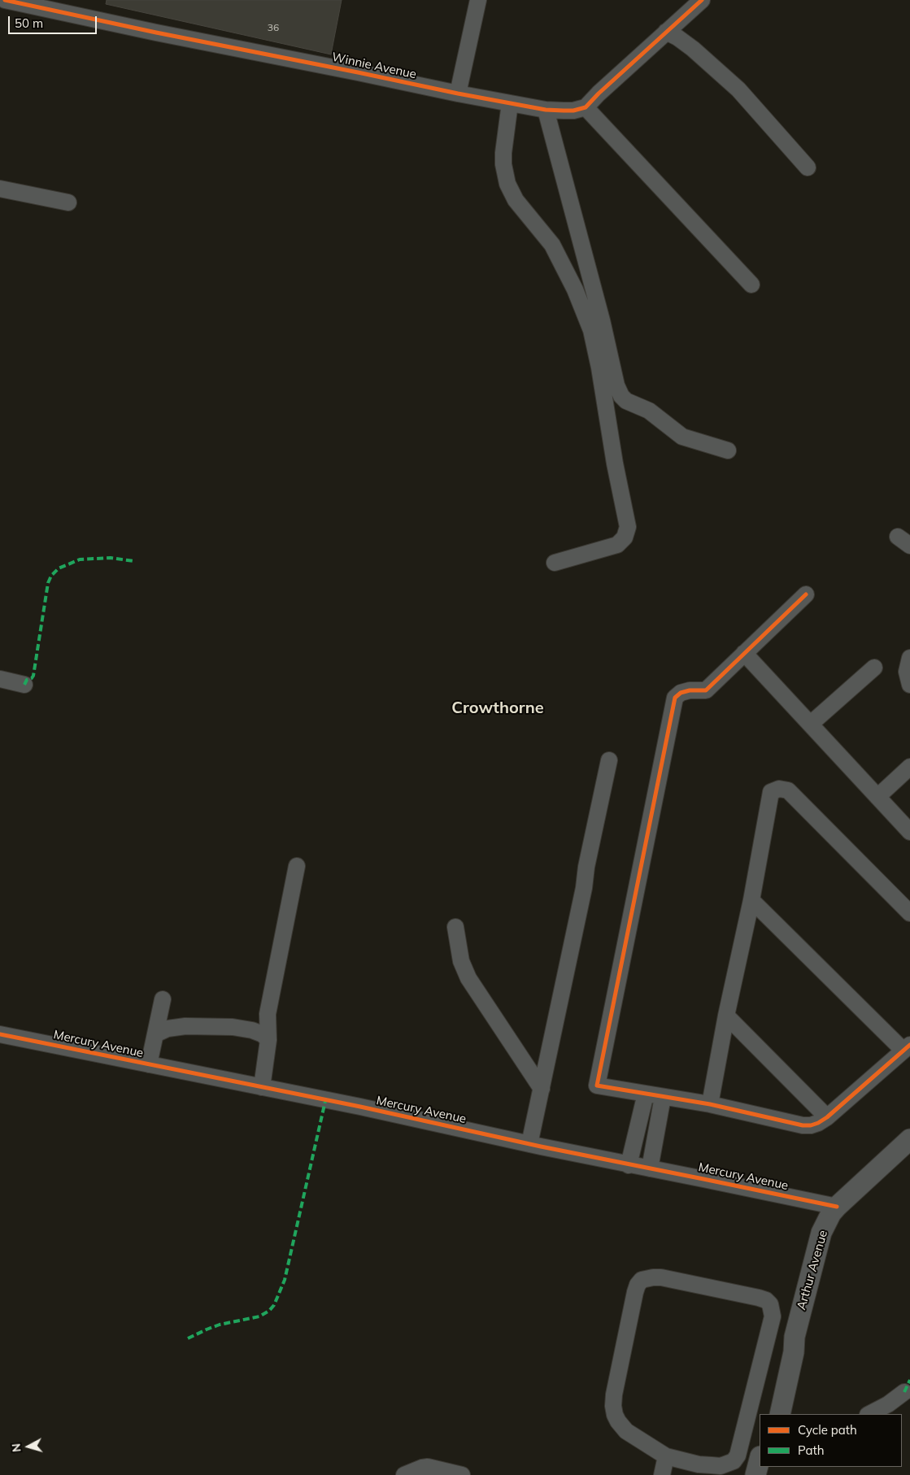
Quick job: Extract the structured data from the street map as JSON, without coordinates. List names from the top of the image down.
{
  "streets": {
    "main road": ["Arthur Avenue"],
    "street": ["Winnie Avenue", "Mercury Avenue"]
  },
  "crossings": [
    ["Mercury Avenue", "Arthur Avenue"]
  ],
  "districts": ["Crowthorne"],
  "house_numbers": ["36"],
  "legend": ["Cycle path", "Path"],
  "scale_bar": "50 m",
  "north": "left"
}
